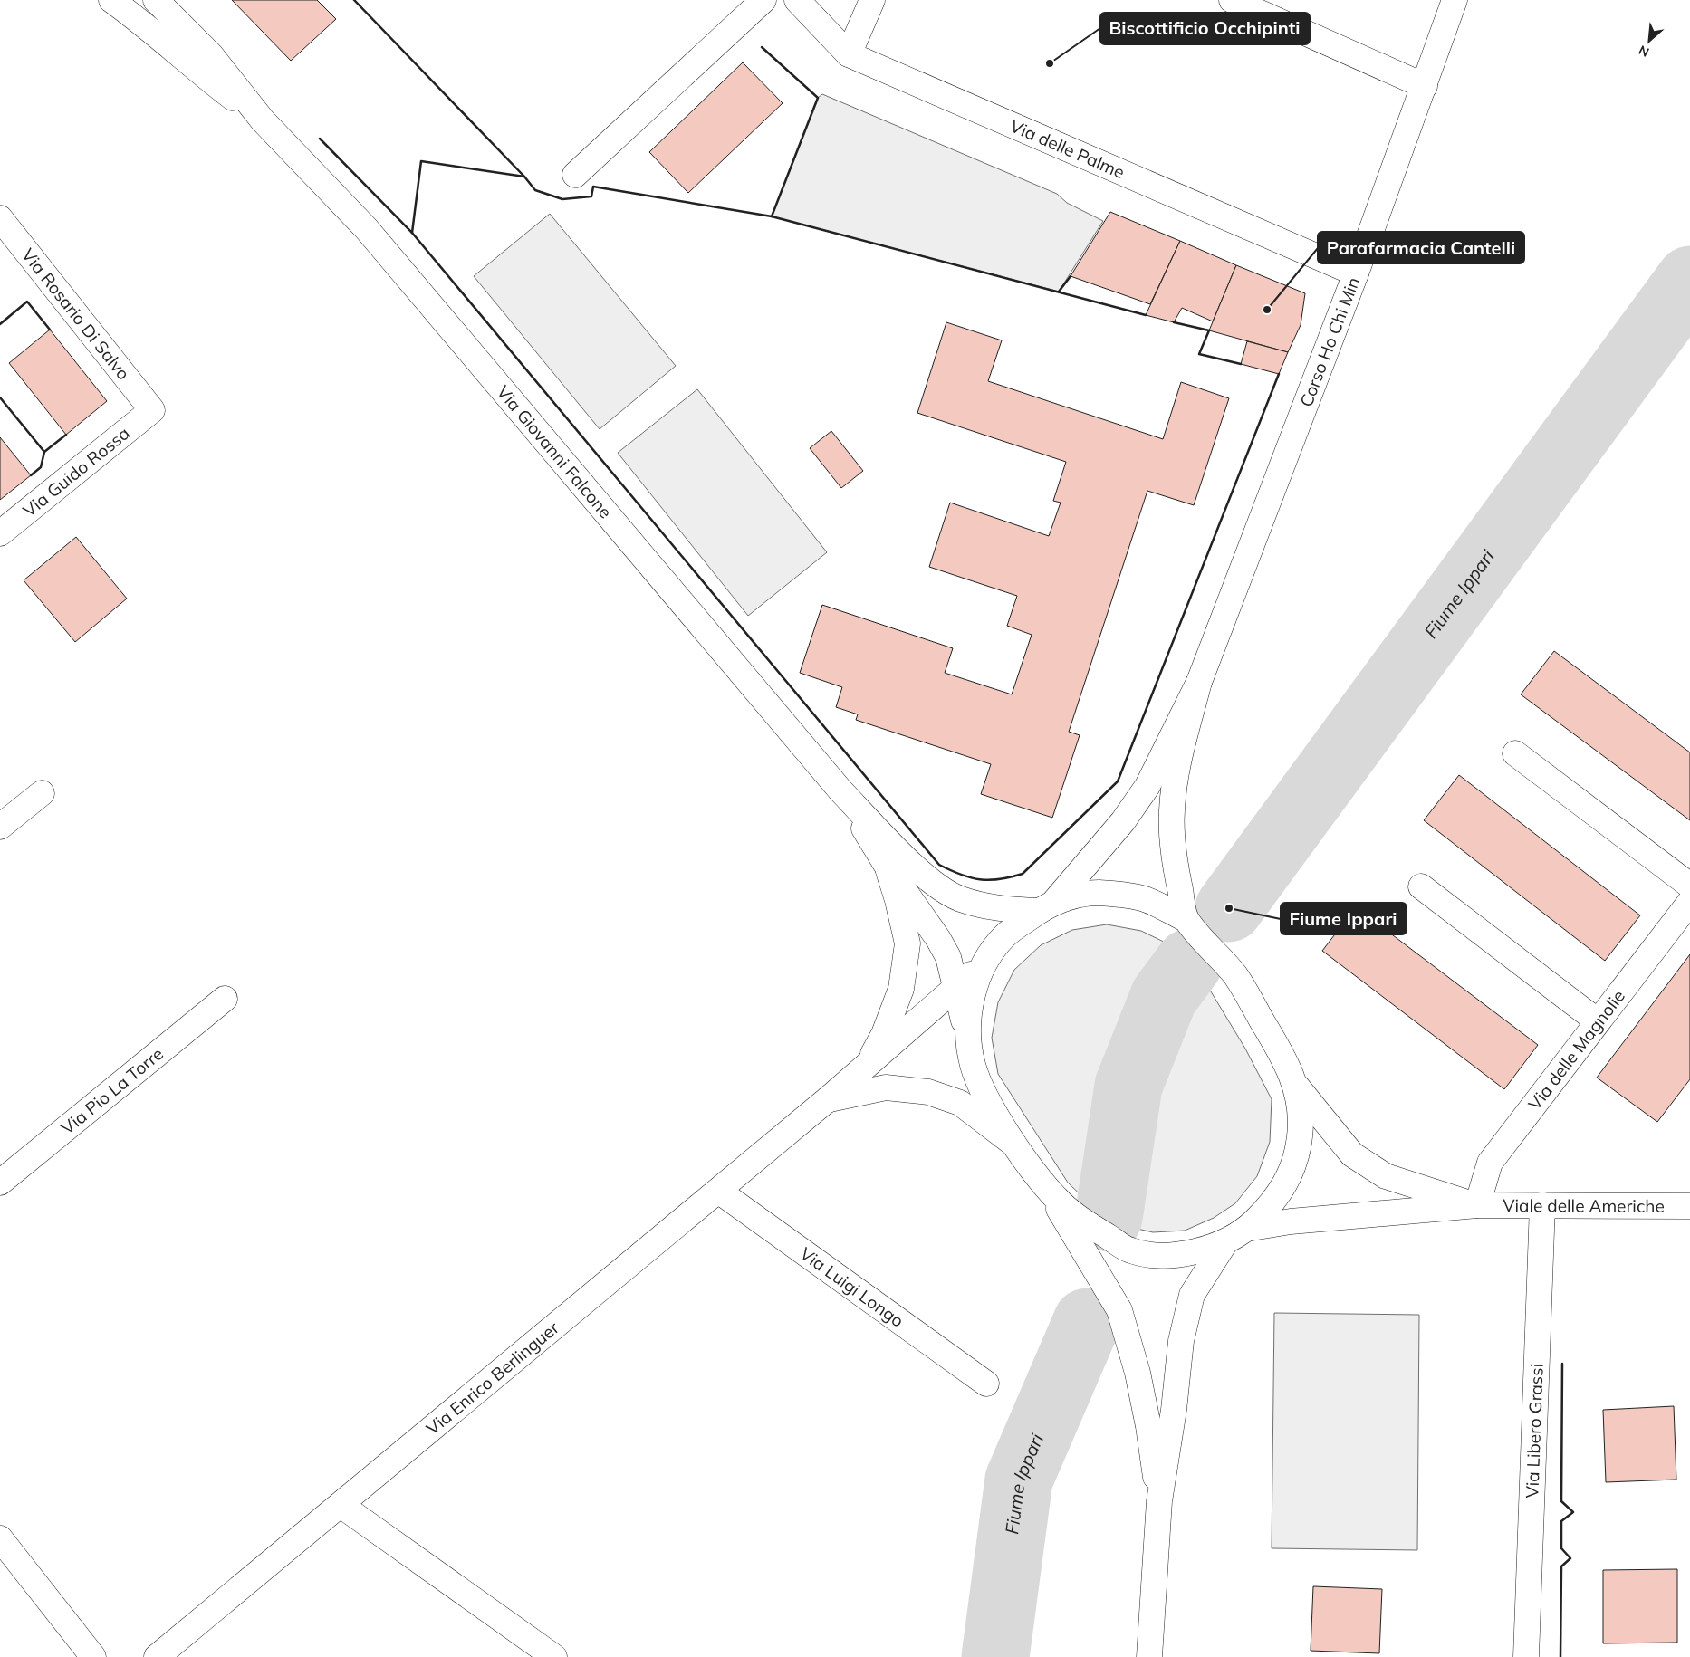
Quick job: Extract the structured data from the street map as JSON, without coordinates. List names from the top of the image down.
{
  "streets": {
    "street": [
      "Via delle Palme",
      "Via Rosario Di Salvo",
      "Corso Ho Chi Min",
      "Via Giovanni Falcone",
      "Via Guido Rossa",
      "Via delle Magnolie",
      "Via Pio La Torre",
      "Viale delle Americhe",
      "Via Luigi Longo",
      "Via Enrico Berlinguer",
      "Via Libero Grassi"
    ]
  },
  "crossings": [
    ["Via delle Palme", "Corso Ho Chi Min"],
    ["Via Rosario Di Salvo", "Via Guido Rossa"],
    ["Via delle Magnolie", "Viale delle Americhe"],
    ["Viale delle Americhe", "Via Libero Grassi"],
    ["Via Luigi Longo", "Via Enrico Berlinguer"]
  ],
  "water": ["Fiume Ippari"],
  "places": ["Biscottificio Occhipinti", "Parafarmacia Cantelli", "Fiume Ippari"],
  "north": "bottom left"
}
